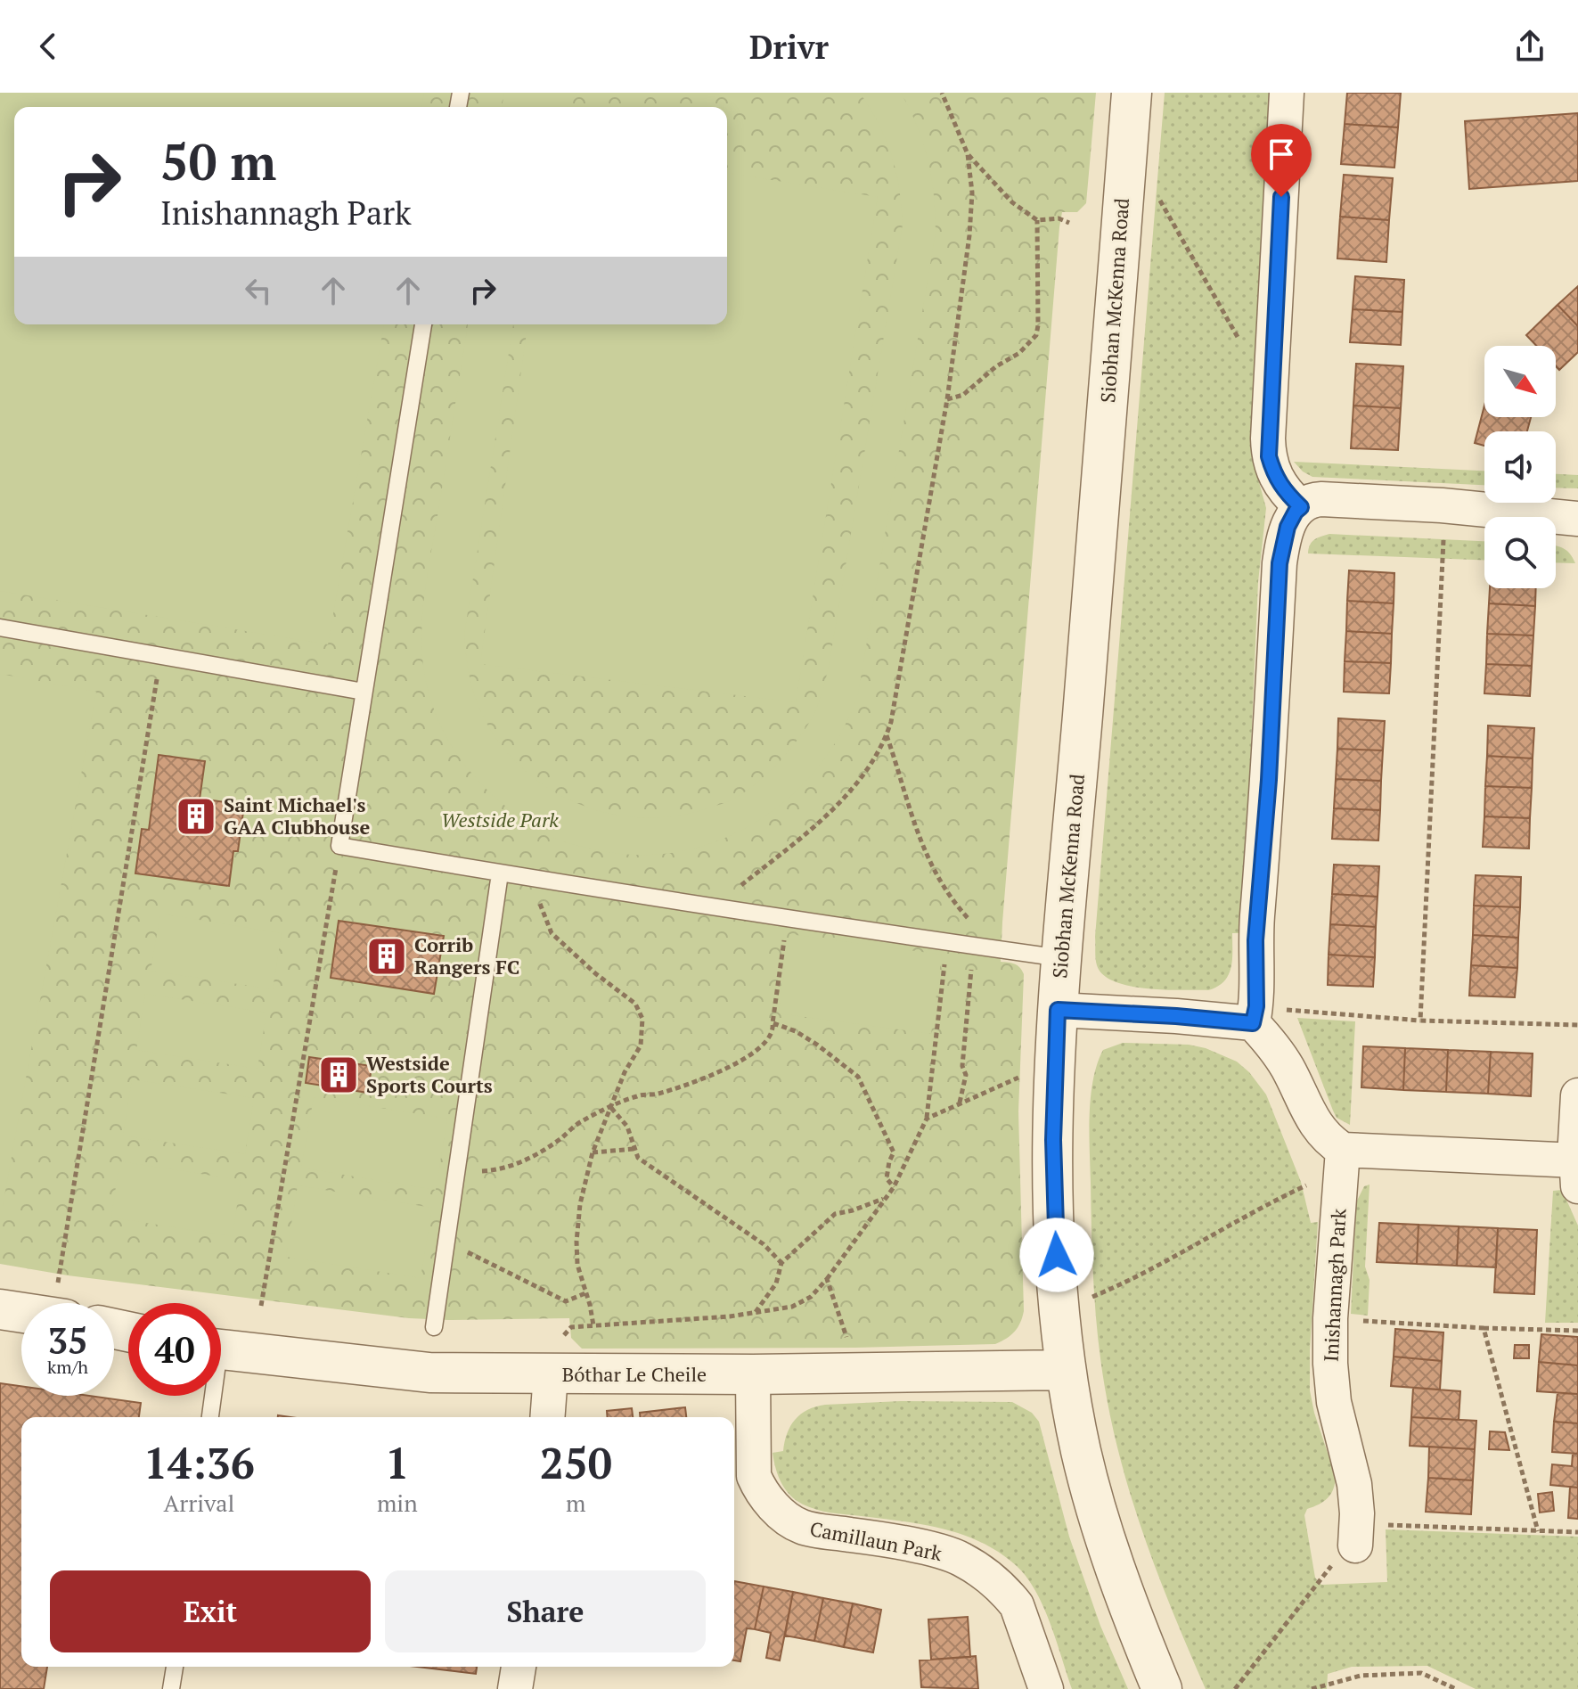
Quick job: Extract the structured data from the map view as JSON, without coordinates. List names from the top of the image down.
{
  "streets": {
    "street": [
      "Siobhan McKenna Road",
      "Inishannagh Park",
      "Bóthar Le Cheile",
      "Camillaun Park"
    ]
  },
  "crossings": [
    ["Siobhan McKenna Road", "Bóthar Le Cheile"],
    ["Bóthar Le Cheile", "Camillaun Park"]
  ],
  "parks": ["Westside Park"],
  "places": {
    "building": ["Saint Michael's GAA Clubhouse", "Corrib Rangers FC", "Westside Sports Courts"]
  },
  "north": "bottom right",
  "page": {
    "header": "Drivr",
    "turn": ["50 m", "Inishannagh Park"],
    "speed": "35 km/h",
    "limit": "40",
    "eta": [
      "14:36",
      "Arrival",
      "1",
      "min",
      "250",
      "m"
    ],
    "buttons": ["Exit", "Share"]
  }
}
